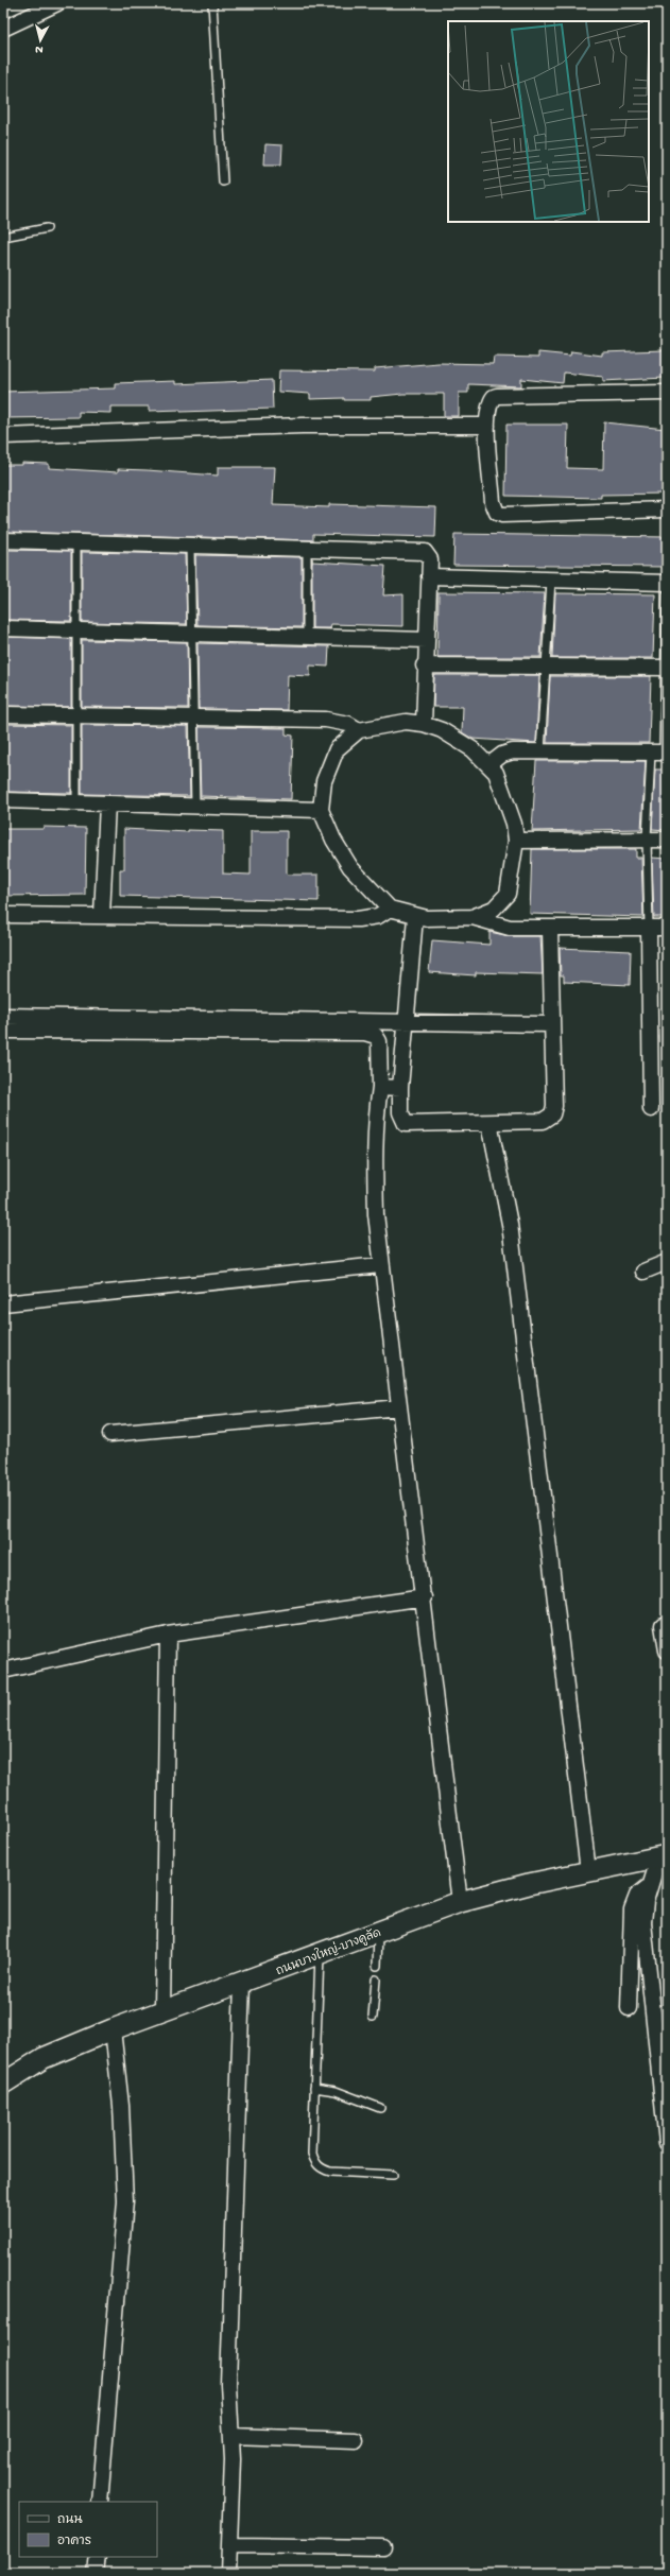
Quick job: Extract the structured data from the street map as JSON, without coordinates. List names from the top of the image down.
{
  "streets": {
    "street": ["ถนนบางใหญ่-บางคูลัด"]
  },
  "legend": ["ถนน", "อาคาร"],
  "north": "bottom"
}
